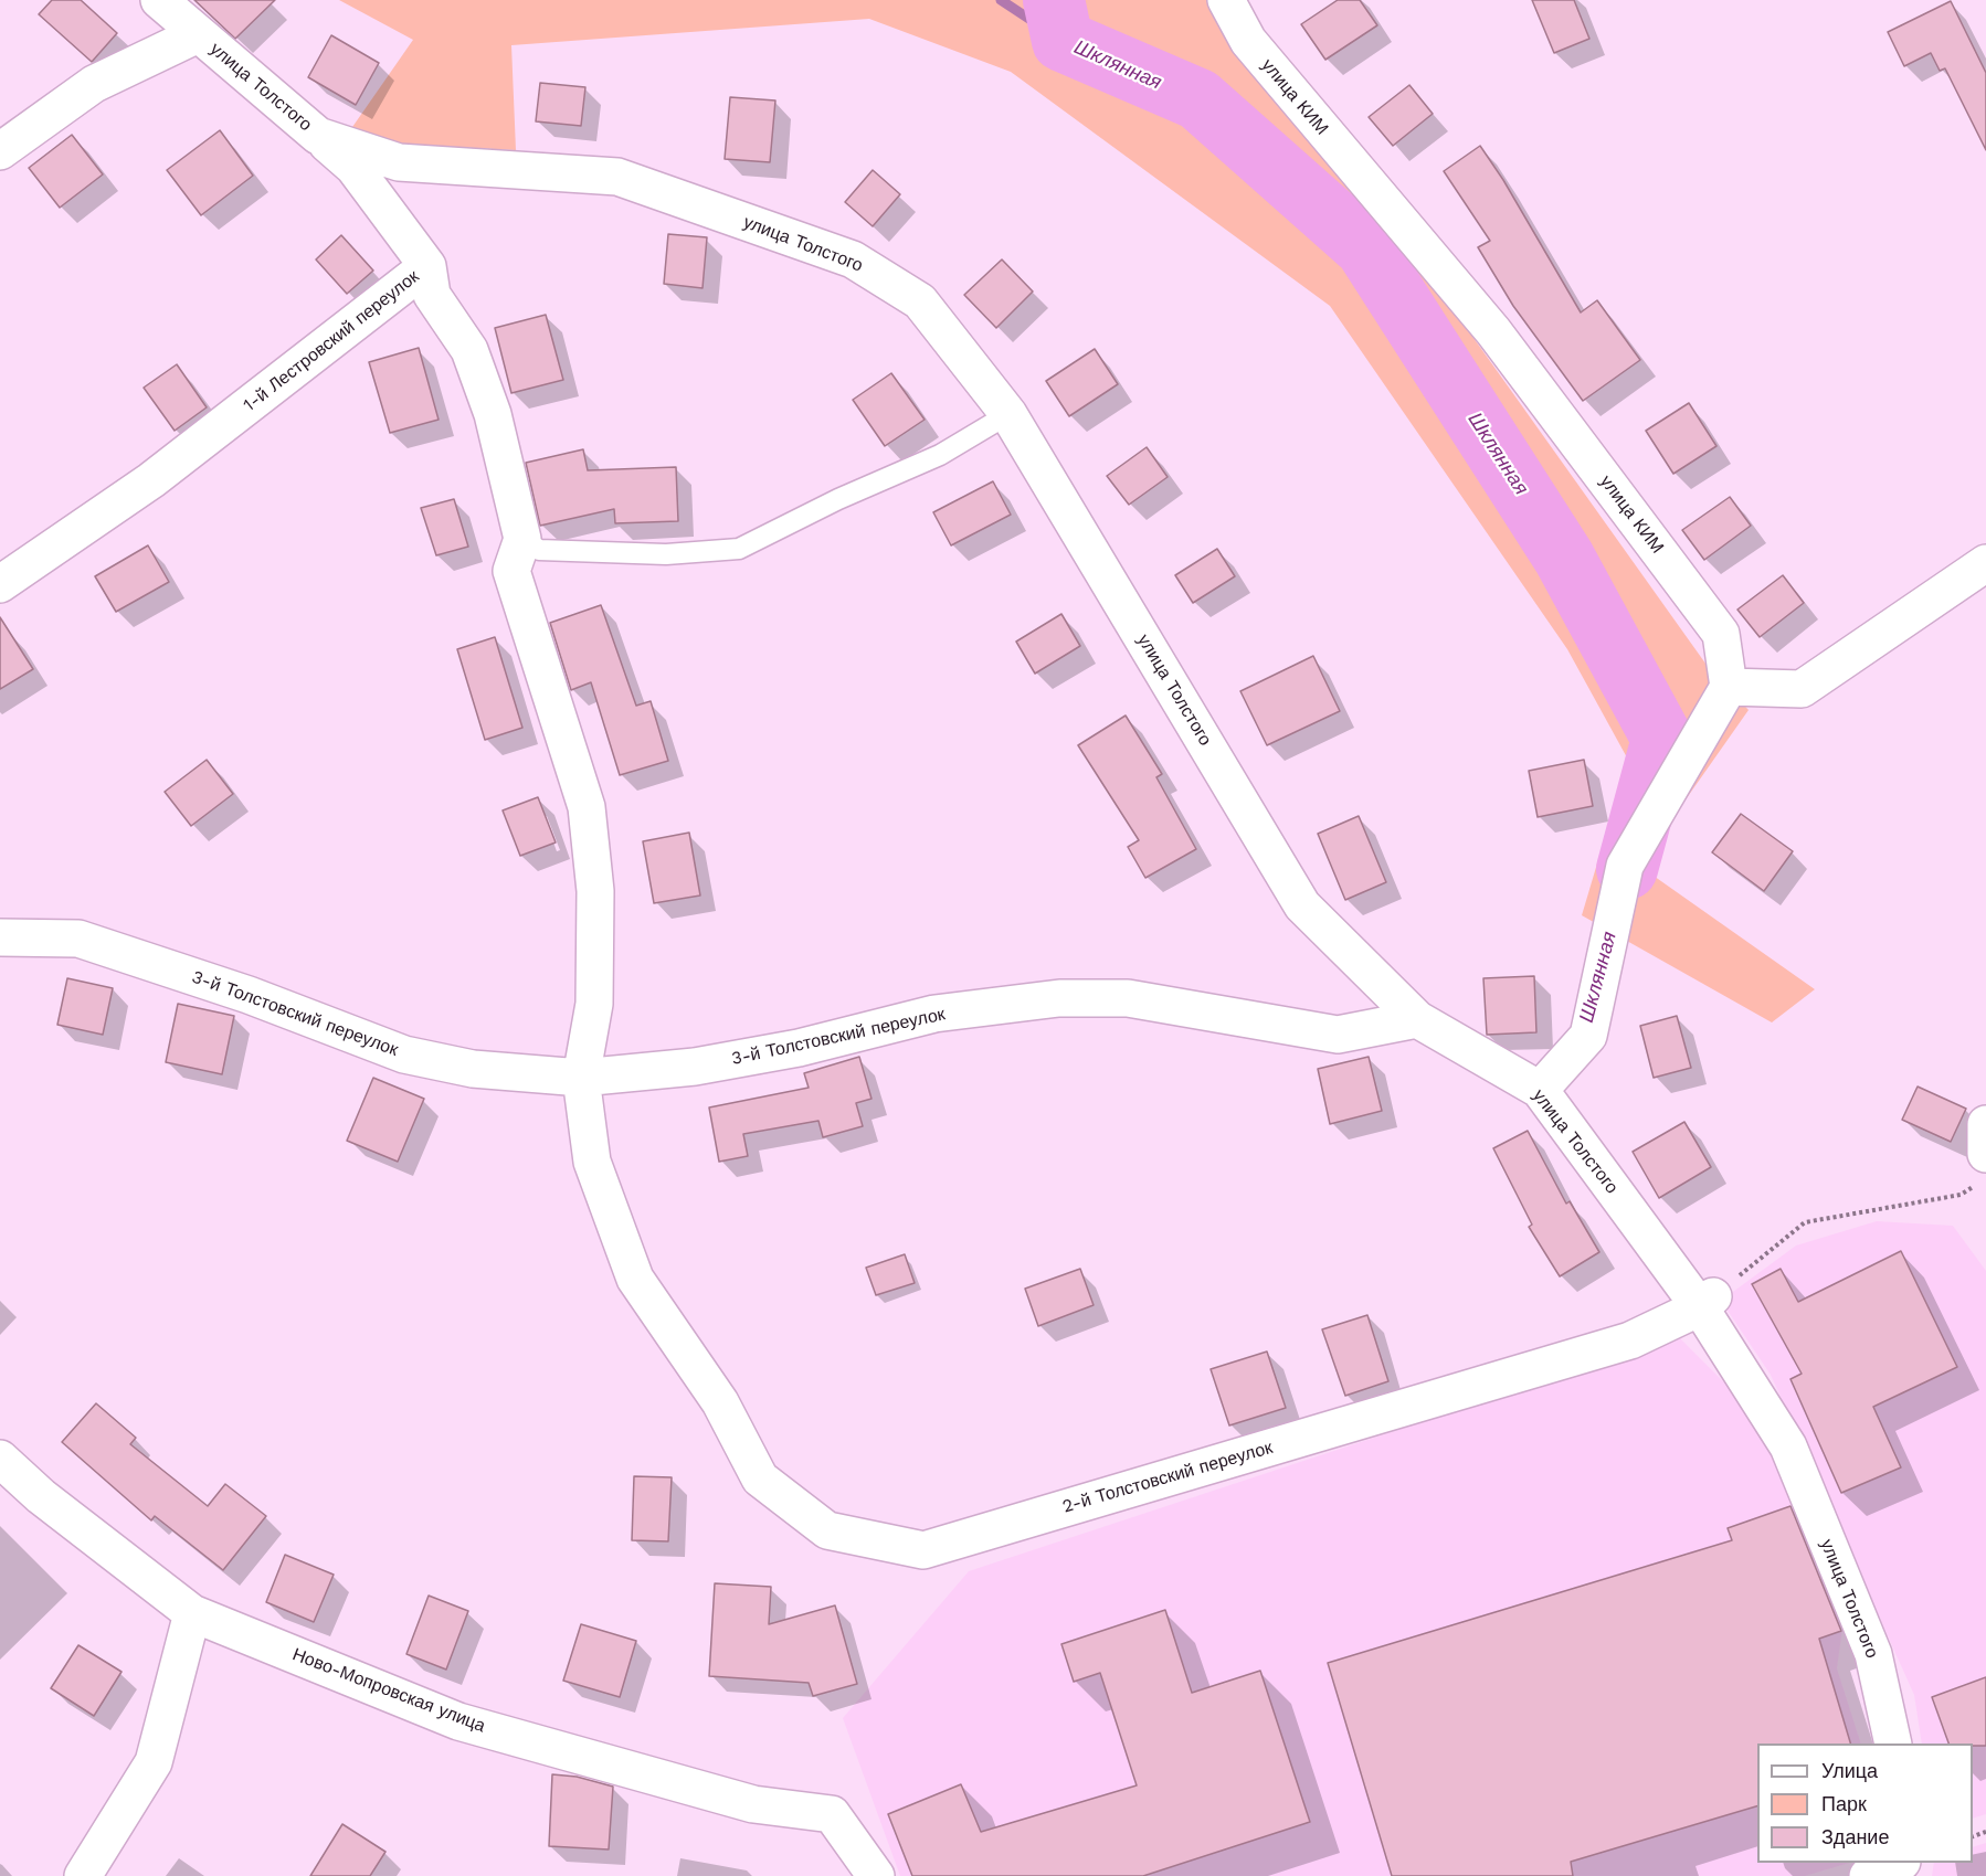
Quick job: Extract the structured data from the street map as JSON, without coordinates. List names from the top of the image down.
{
  "streets": {
    "street": [
      "улица Толстого",
      "улица КИМ",
      "1-й Лестровский переулок",
      "3-й Толстовский переулок",
      "2-й Толстовский переулок",
      "Ново-Мопровская улица"
    ]
  },
  "crossings": [
    ["улица Толстого", "3-й Толстовский переулок"],
    ["улица Толстого", "2-й Толстовский переулок"],
    ["3-й Толстовский переулок", "2-й Толстовский переулок"]
  ],
  "water": ["Шклянная"],
  "legend": ["Улица", "Парк", "Здание"]
}
